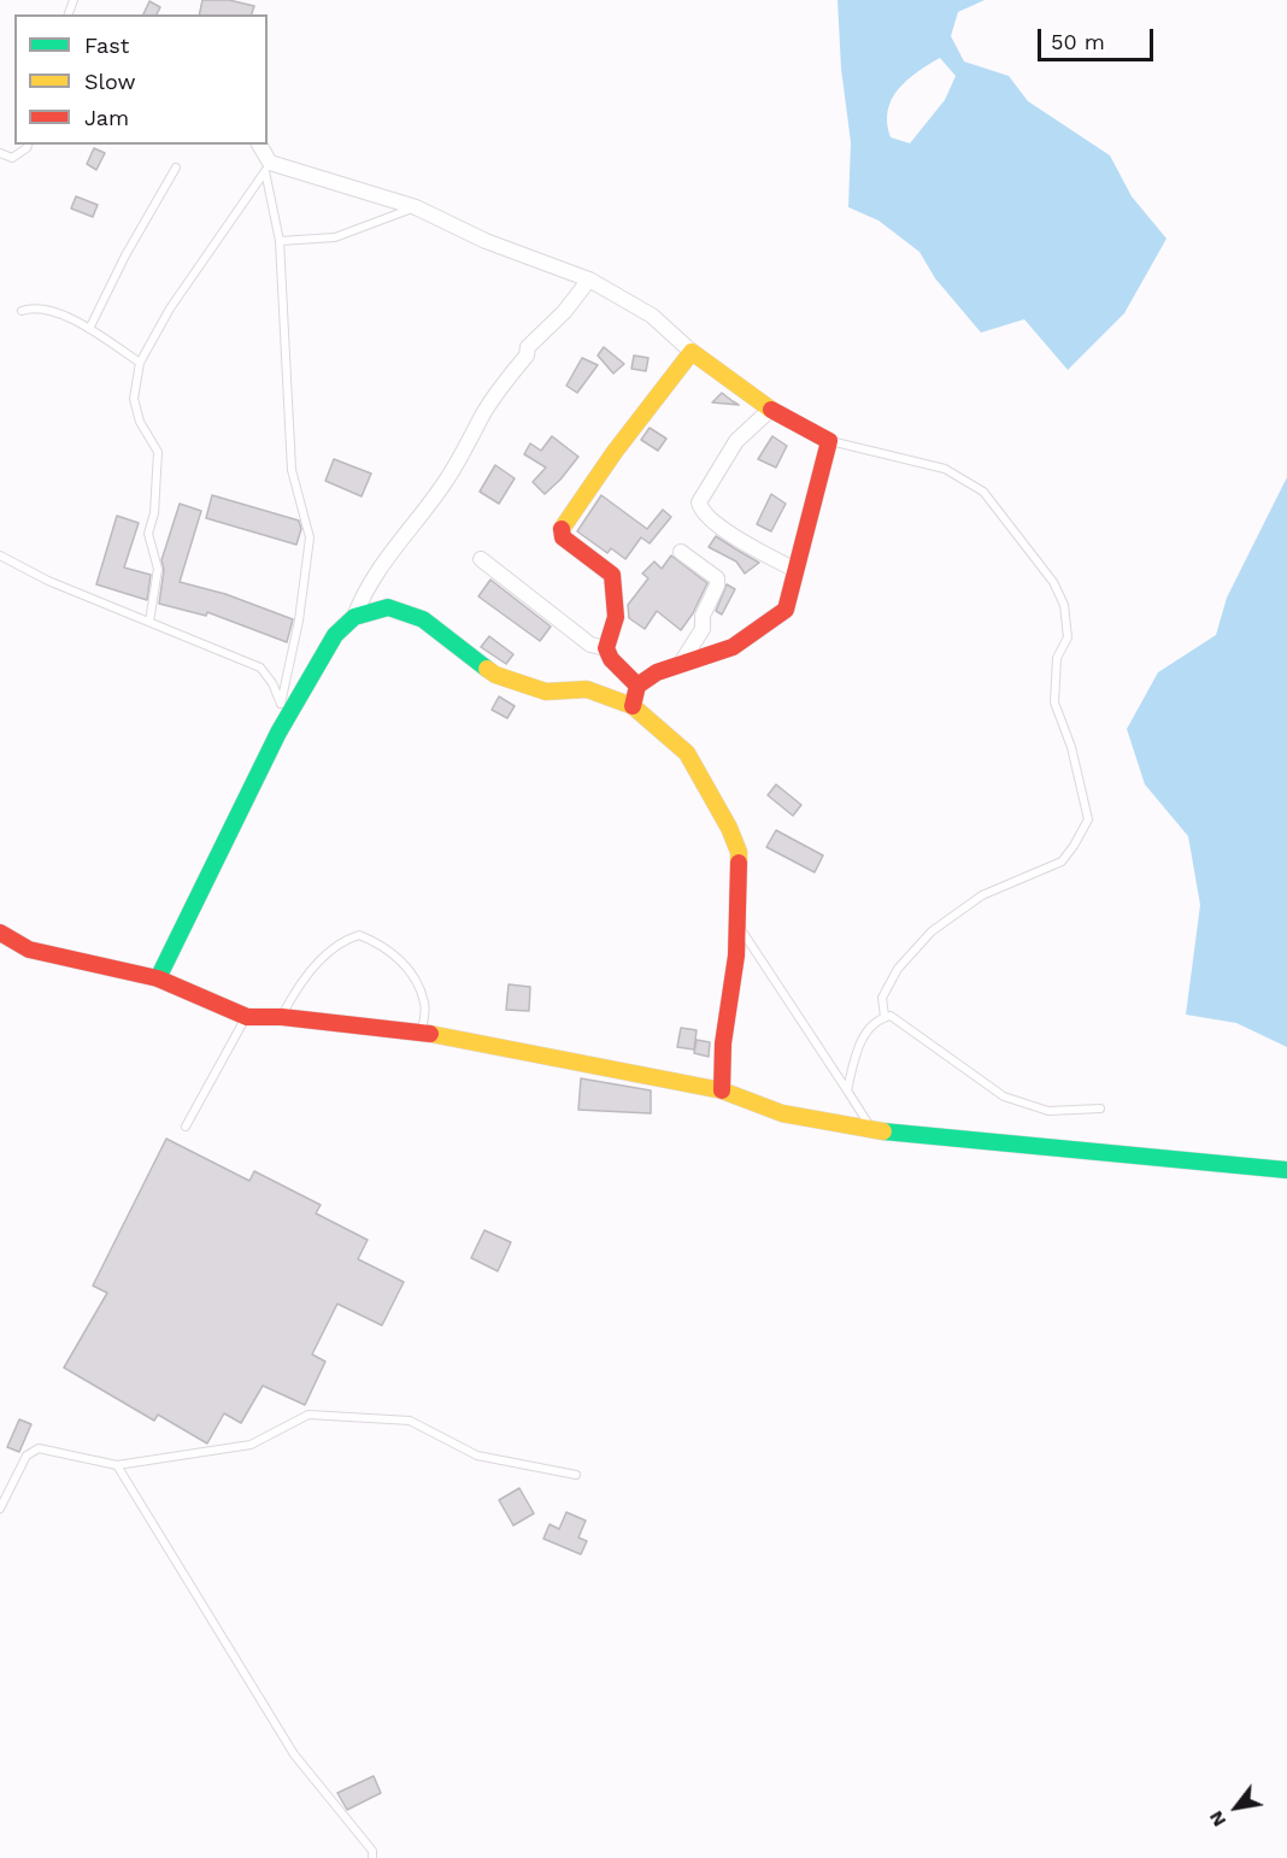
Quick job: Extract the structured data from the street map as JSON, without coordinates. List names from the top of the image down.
{
  "legend": ["Fast", "Slow", "Jam"],
  "scale_bar": "50 m",
  "north": "bottom left"
}
